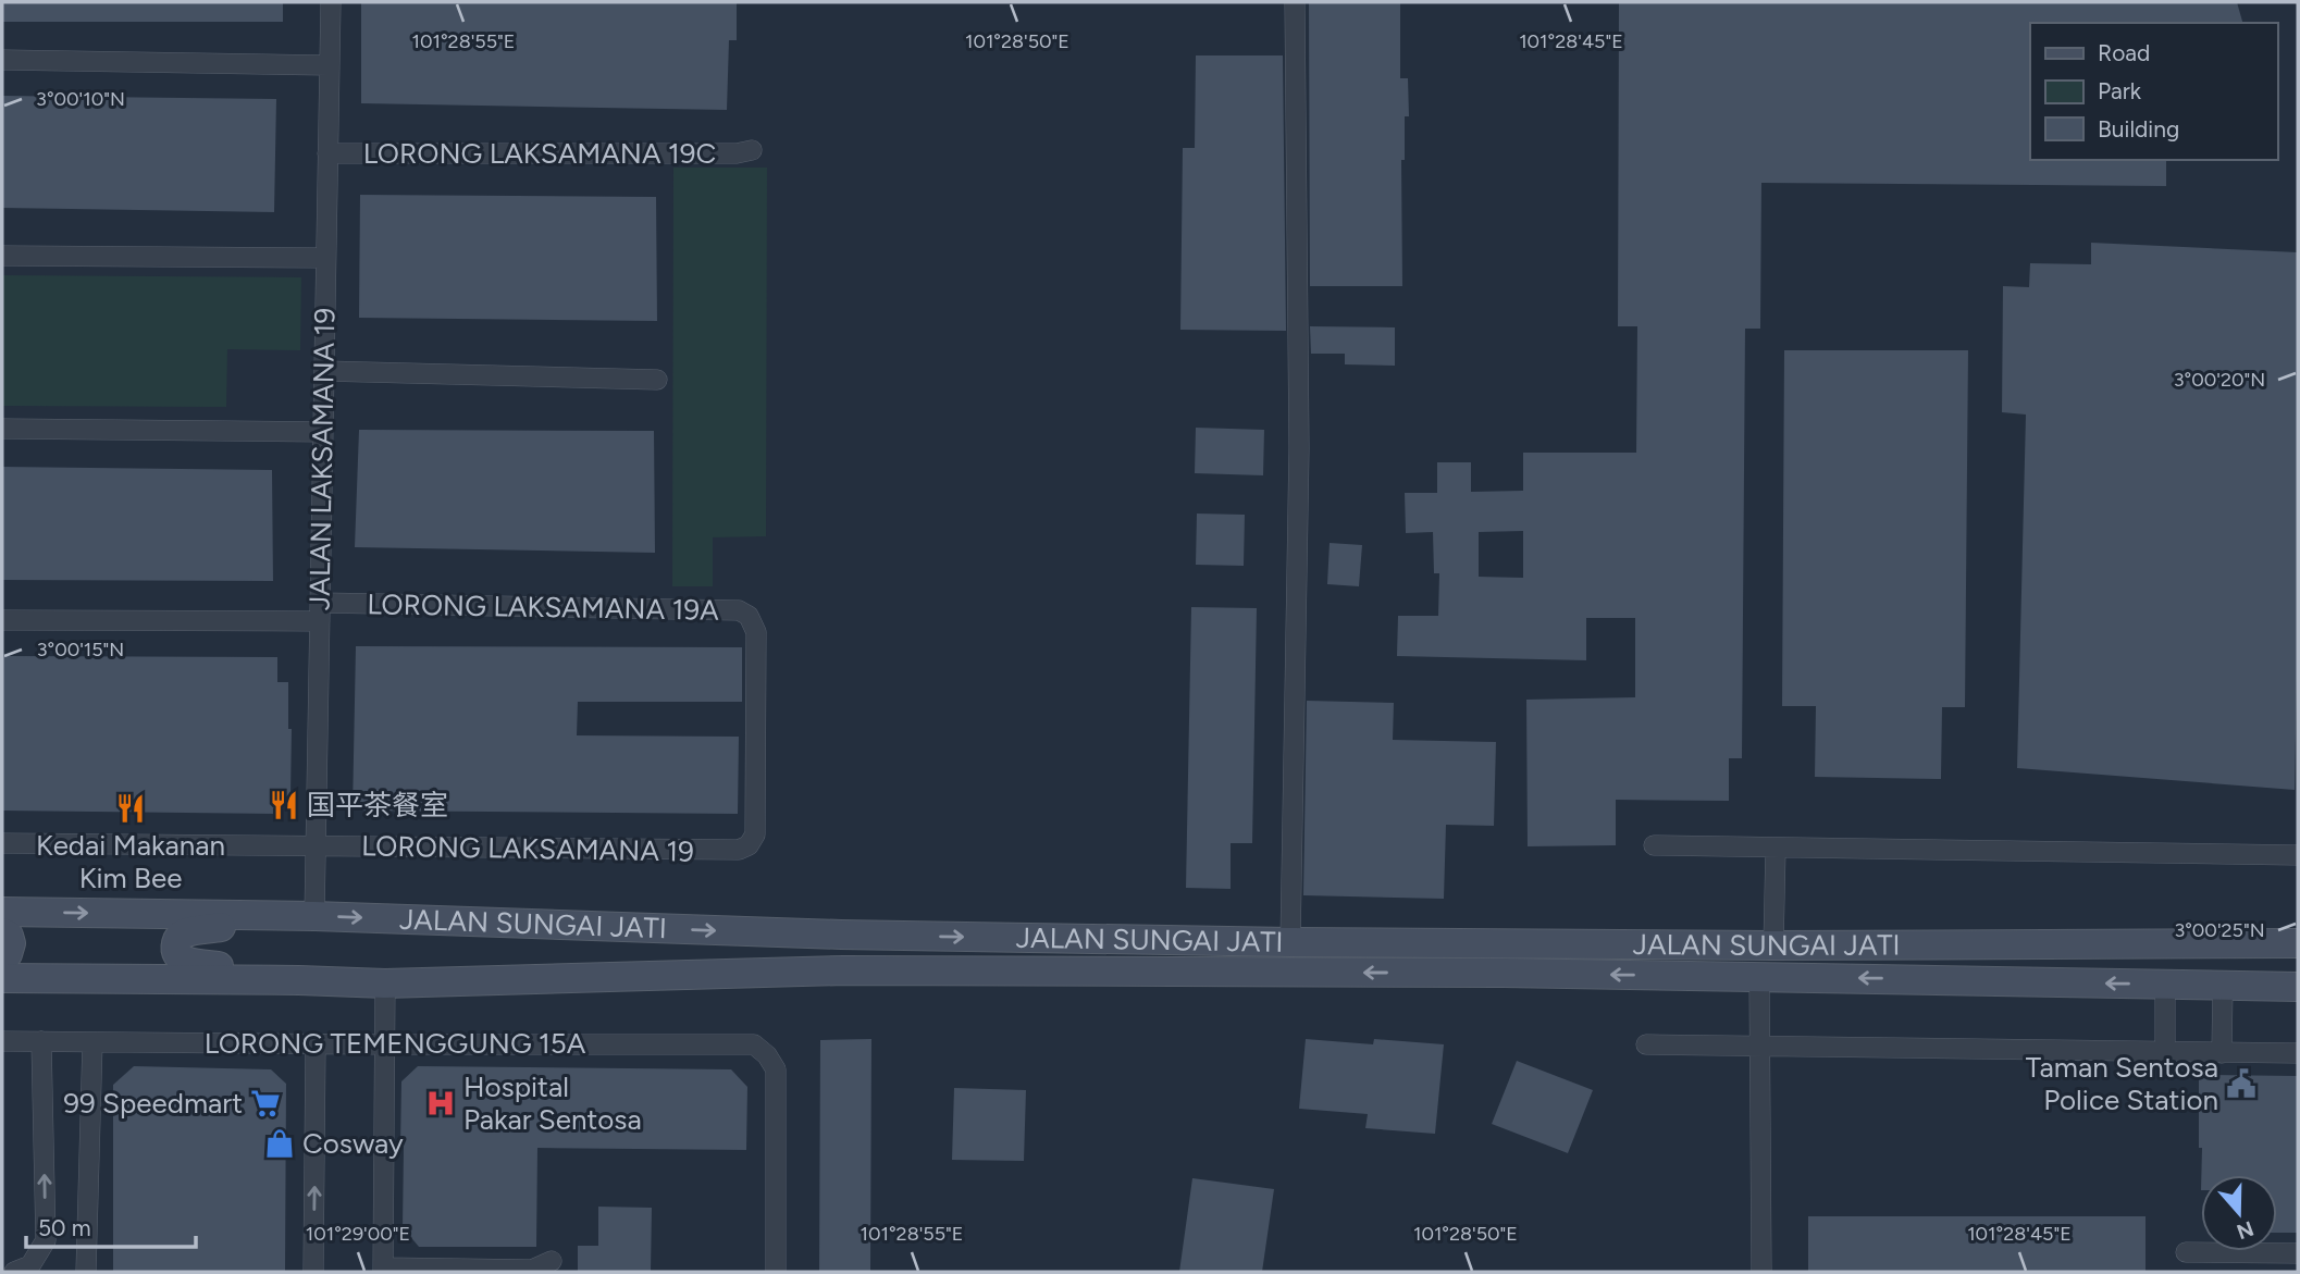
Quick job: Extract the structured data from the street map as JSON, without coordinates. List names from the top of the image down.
{
  "streets": {
    "main road": ["JALAN SUNGAI JATI"],
    "street": [
      "LORONG LAKSAMANA 19C",
      "JALAN LAKSAMANA 19",
      "LORONG LAKSAMANA 19A",
      "LORONG LAKSAMANA 19",
      "LORONG TEMENGGUNG 15A"
    ]
  },
  "crossings": [
    ["LORONG LAKSAMANA 19C", "JALAN LAKSAMANA 19"],
    ["JALAN LAKSAMANA 19", "LORONG LAKSAMANA 19A"],
    ["JALAN LAKSAMANA 19", "LORONG LAKSAMANA 19"],
    ["JALAN LAKSAMANA 19", "JALAN SUNGAI JATI"],
    ["LORONG LAKSAMANA 19A", "LORONG LAKSAMANA 19"]
  ],
  "places": {
    "restaurant": ["国平茶餐室", "Kedai Makanan Kim Bee"],
    "public building": ["Taman Sentosa Police Station"],
    "supermarket": ["99 Speedmart"],
    "hospital": ["Hospital Pakar Sentosa"],
    "shop": ["Cosway"]
  },
  "legend": ["Road", "Park", "Building"],
  "scale_bar": "50 m",
  "north": "bottom",
  "coordinates": [
    "101°28'55\"E",
    "101°28'50\"E",
    "101°28'45\"E",
    "3°00'10\"N",
    "3°00'20\"N",
    "3°00'15\"N",
    "3°00'25\"N",
    "101°29'00\"E"
  ]
}
